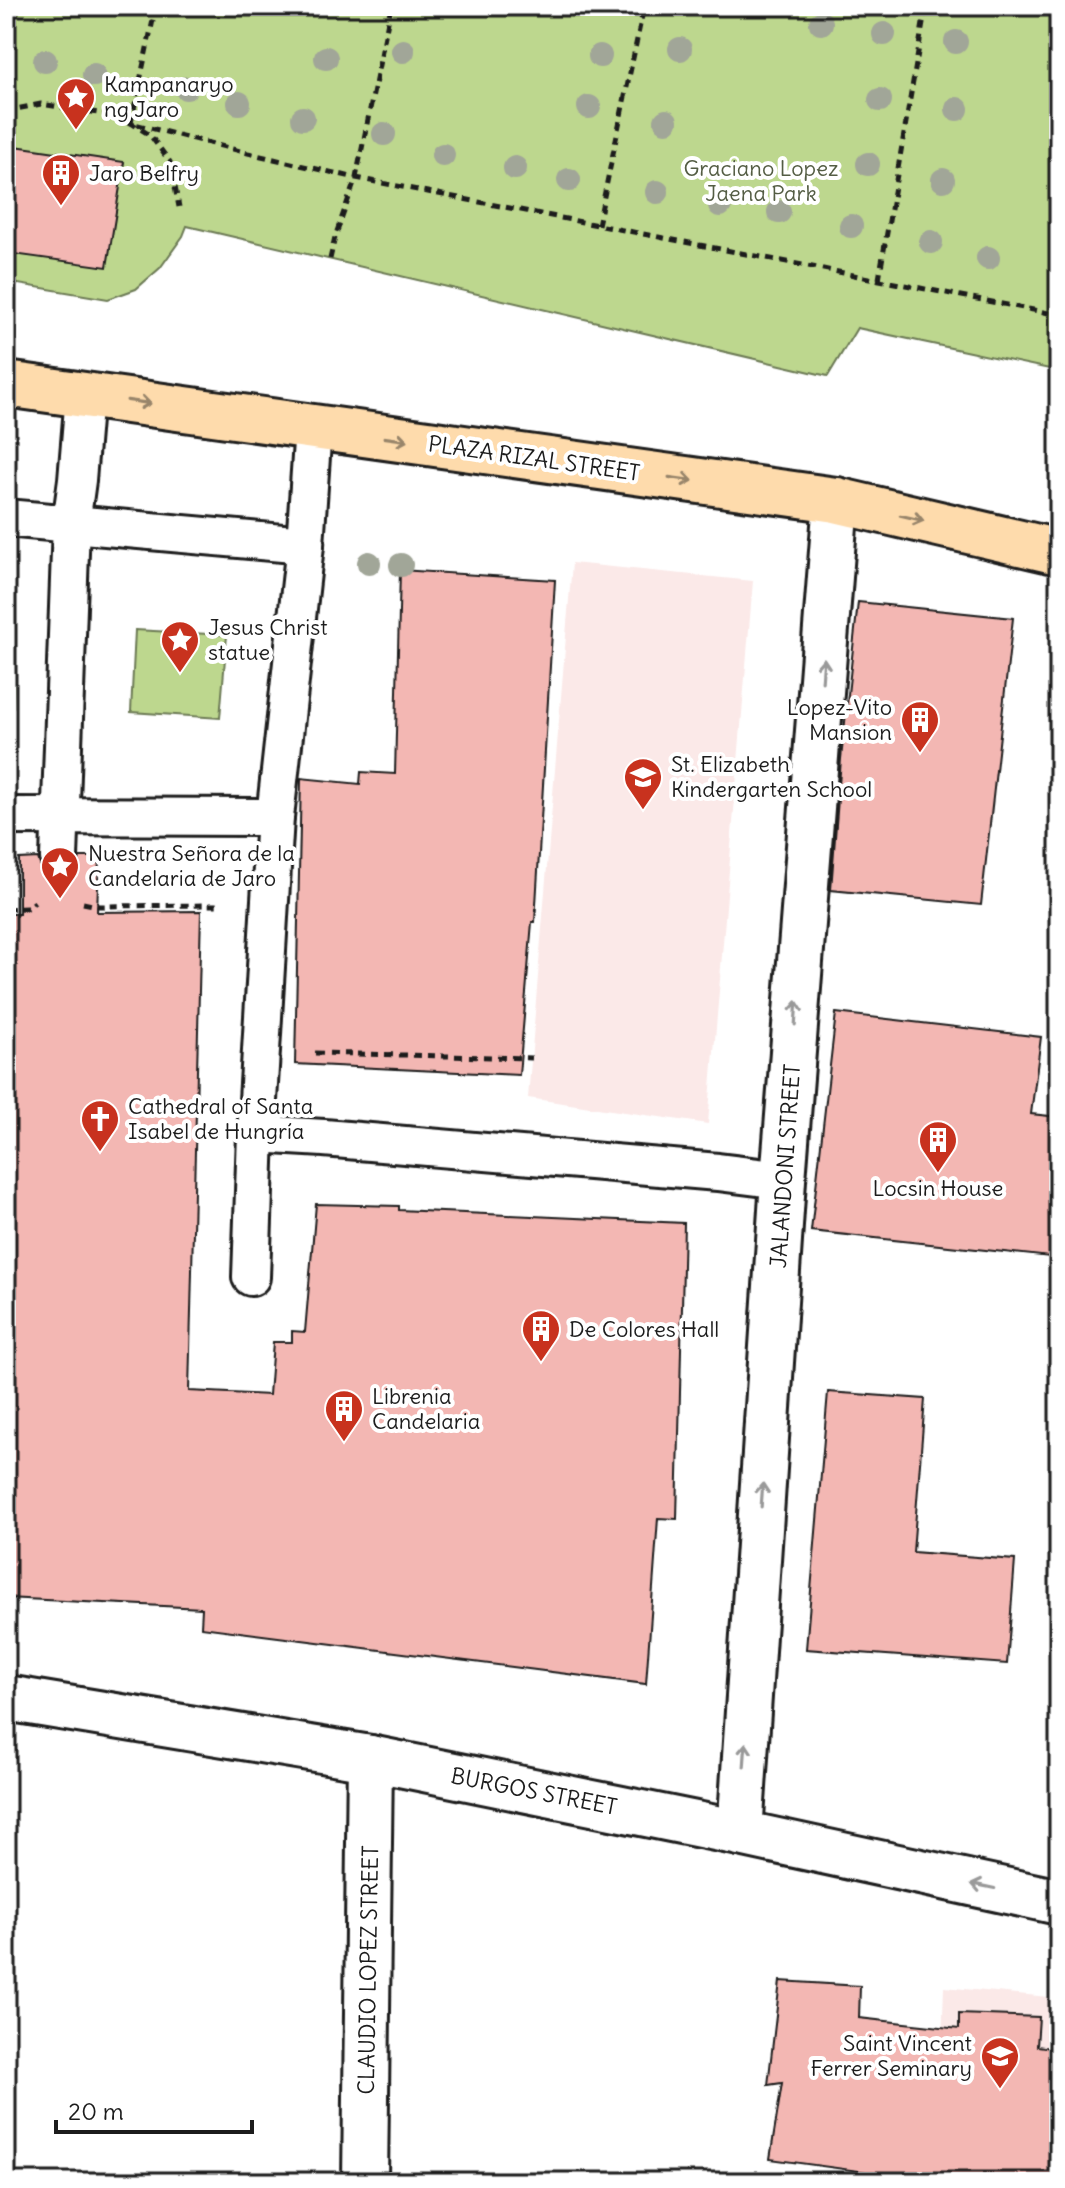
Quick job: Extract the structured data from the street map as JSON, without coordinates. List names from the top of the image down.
{
  "streets": {
    "main road": ["PLAZA RIZAL STREET"],
    "street": ["JALANDONI STREET", "BURGOS STREET", "CLAUDIO LOPEZ STREET"]
  },
  "crossings": [
    ["PLAZA RIZAL STREET", "JALANDONI STREET"],
    ["JALANDONI STREET", "BURGOS STREET"],
    ["BURGOS STREET", "CLAUDIO LOPEZ STREET"]
  ],
  "one_way": ["PLAZA RIZAL STREET", "JALANDONI STREET"],
  "parks": ["Graciano Lopez Jaena Park"],
  "places": {
    "place": ["Kampanaryo ng Jaro", "Jesus Christ statue", "Nuestra Señora de la Candelaria de Jaro"],
    "building": [
      "Jaro Belfry",
      "Lopez-Vito Mansion",
      "Locsin House",
      "De Colores Hall",
      "Librenia Candelaria"
    ],
    "school or university": ["St. Elizabeth Kindergarten School", "Saint Vincent Ferrer Seminary"],
    "church": ["Cathedral of Santa Isabel de Hungría"]
  },
  "scale_bar": "20 m"
}
